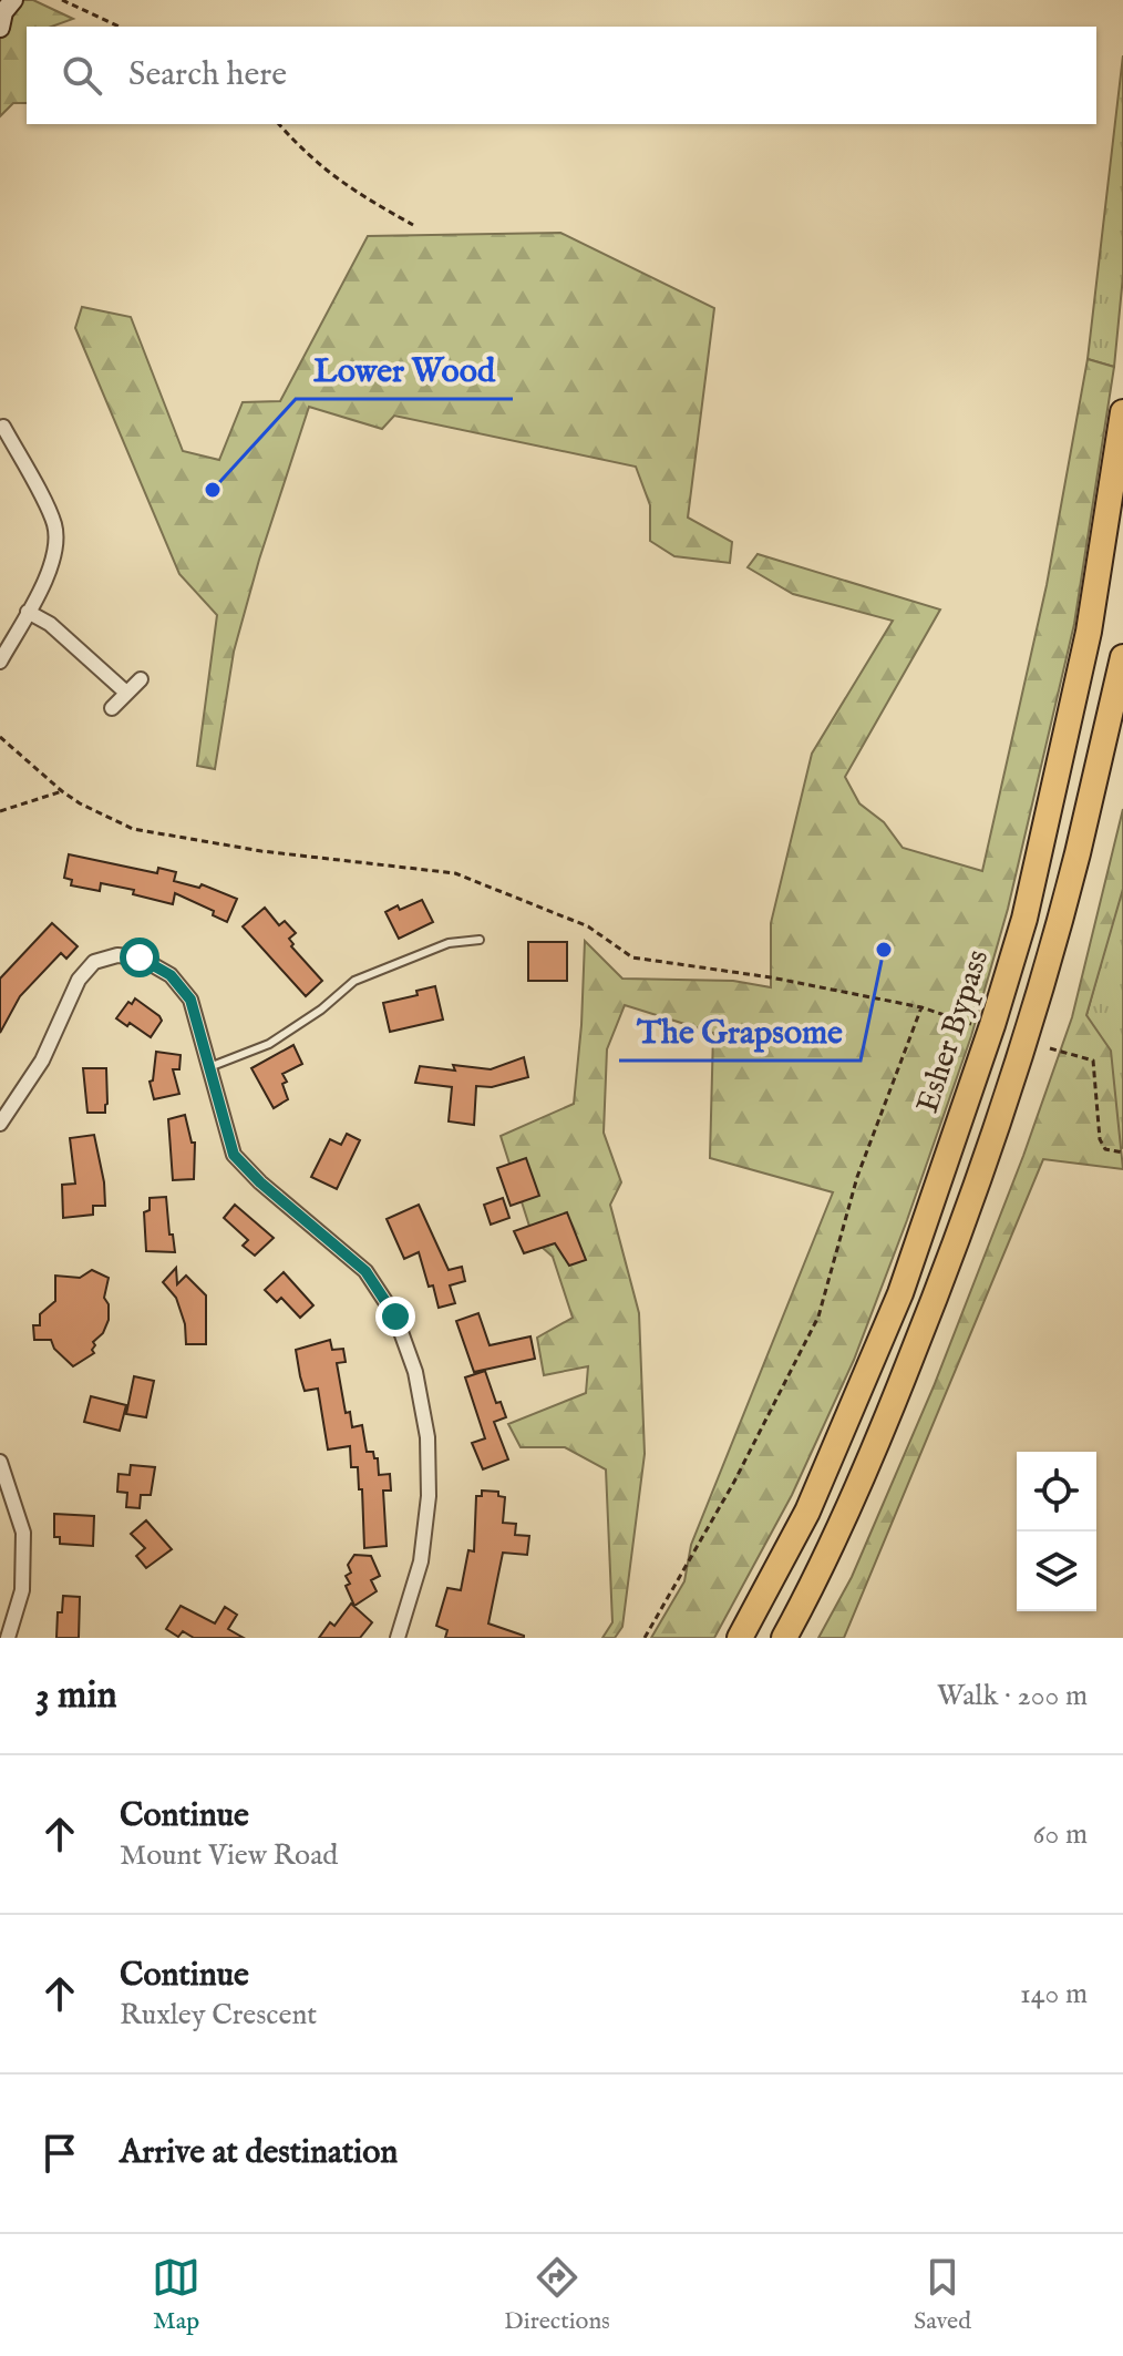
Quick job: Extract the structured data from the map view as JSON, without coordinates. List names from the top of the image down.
{
  "streets": {
    "highway": ["Esher Bypass"]
  },
  "places": ["Lower Wood", "The Grapsome"],
  "page": {
    "search": "Search here",
    "heading": ["3 min", "Walk · 200 m"],
    "list": [
      ["Continue", "Mount View Road", "60 m"],
      ["Continue", "Ruxley Crescent", "140 m"],
      "Arrive at destination"
    ],
    "nav": ["Map", "Directions", "Saved"]
  }
}
